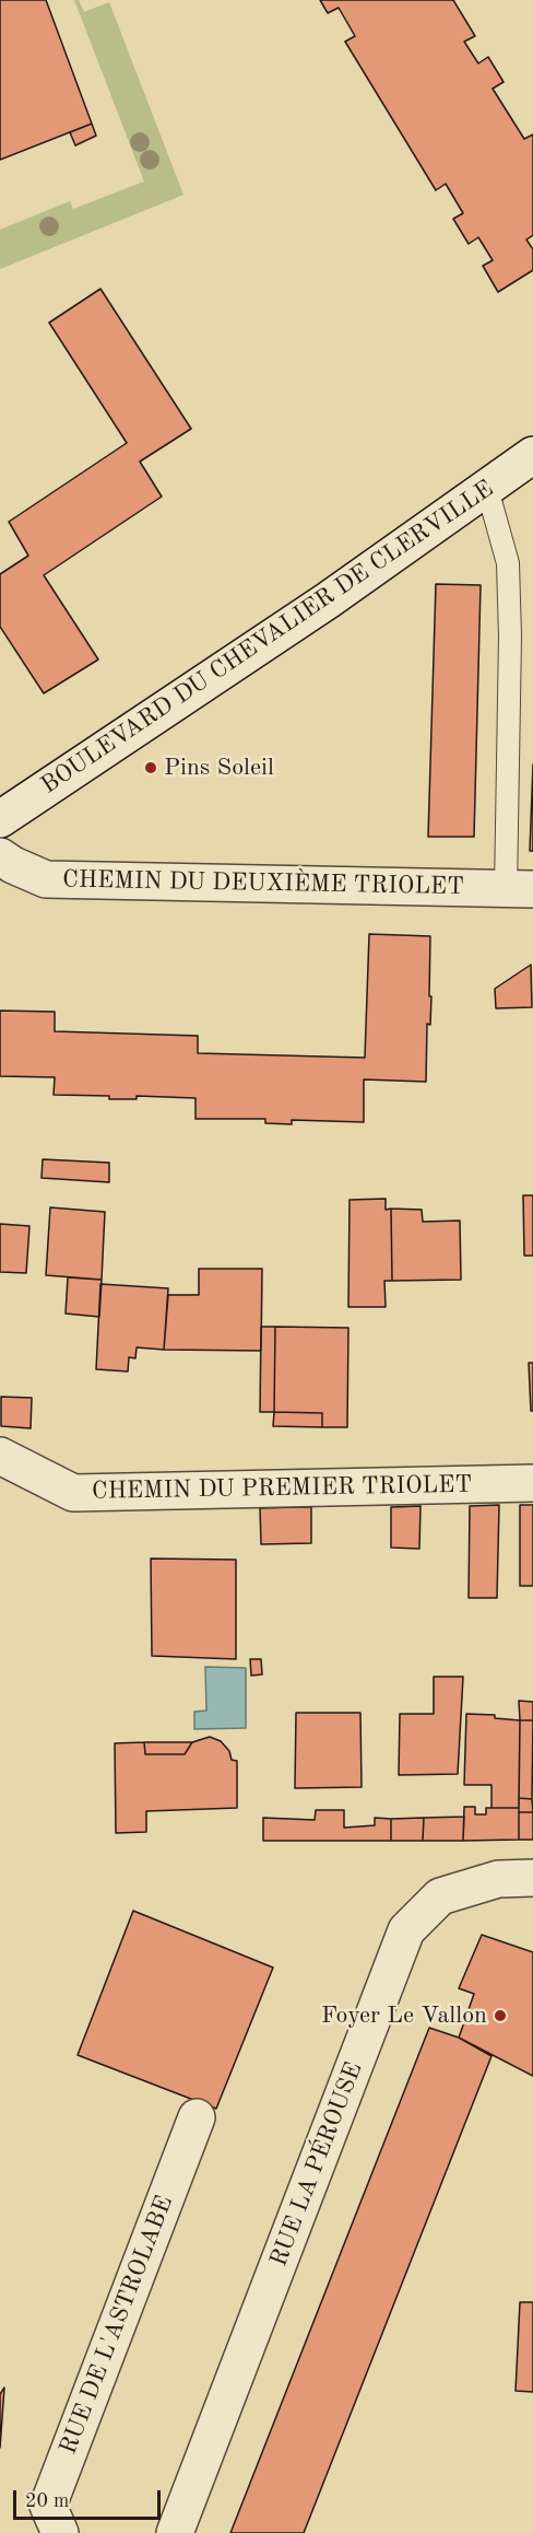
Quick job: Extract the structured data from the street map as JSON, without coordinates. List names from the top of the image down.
{
  "streets": {
    "street": [
      "BOULEVARD DU CHEVALIER DE CLERVILLE",
      "CHEMIN DU DEUXIÈME TRIOLET",
      "CHEMIN DU PREMIER TRIOLET",
      "RUE LA PÉROUSE",
      "RUE DE L'ASTROLABE"
    ]
  },
  "places": ["Pins Soleil", "Foyer Le Vallon"],
  "scale_bar": "20 m"
}
